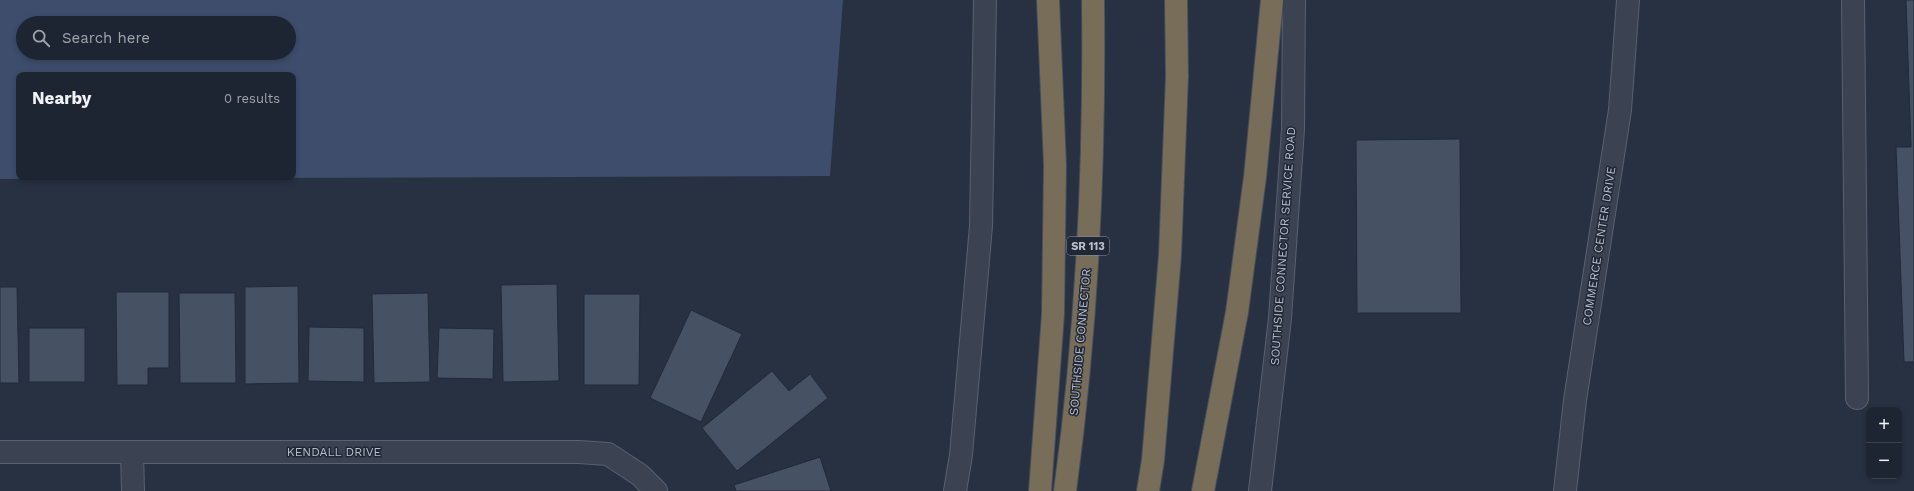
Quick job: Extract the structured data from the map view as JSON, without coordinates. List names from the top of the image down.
{
  "streets": {
    "highway": ["SR 113", "SOUTHSIDE CONNECTOR"],
    "street": ["SOUTHSIDE CONNECTOR SERVICE ROAD", "COMMERCE CENTER DRIVE", "KENDALL DRIVE"]
  },
  "page": {
    "search": "Search here",
    "heading": ["Nearby", "0 results"],
    "map_buttons": ["+", "−"]
  }
}
